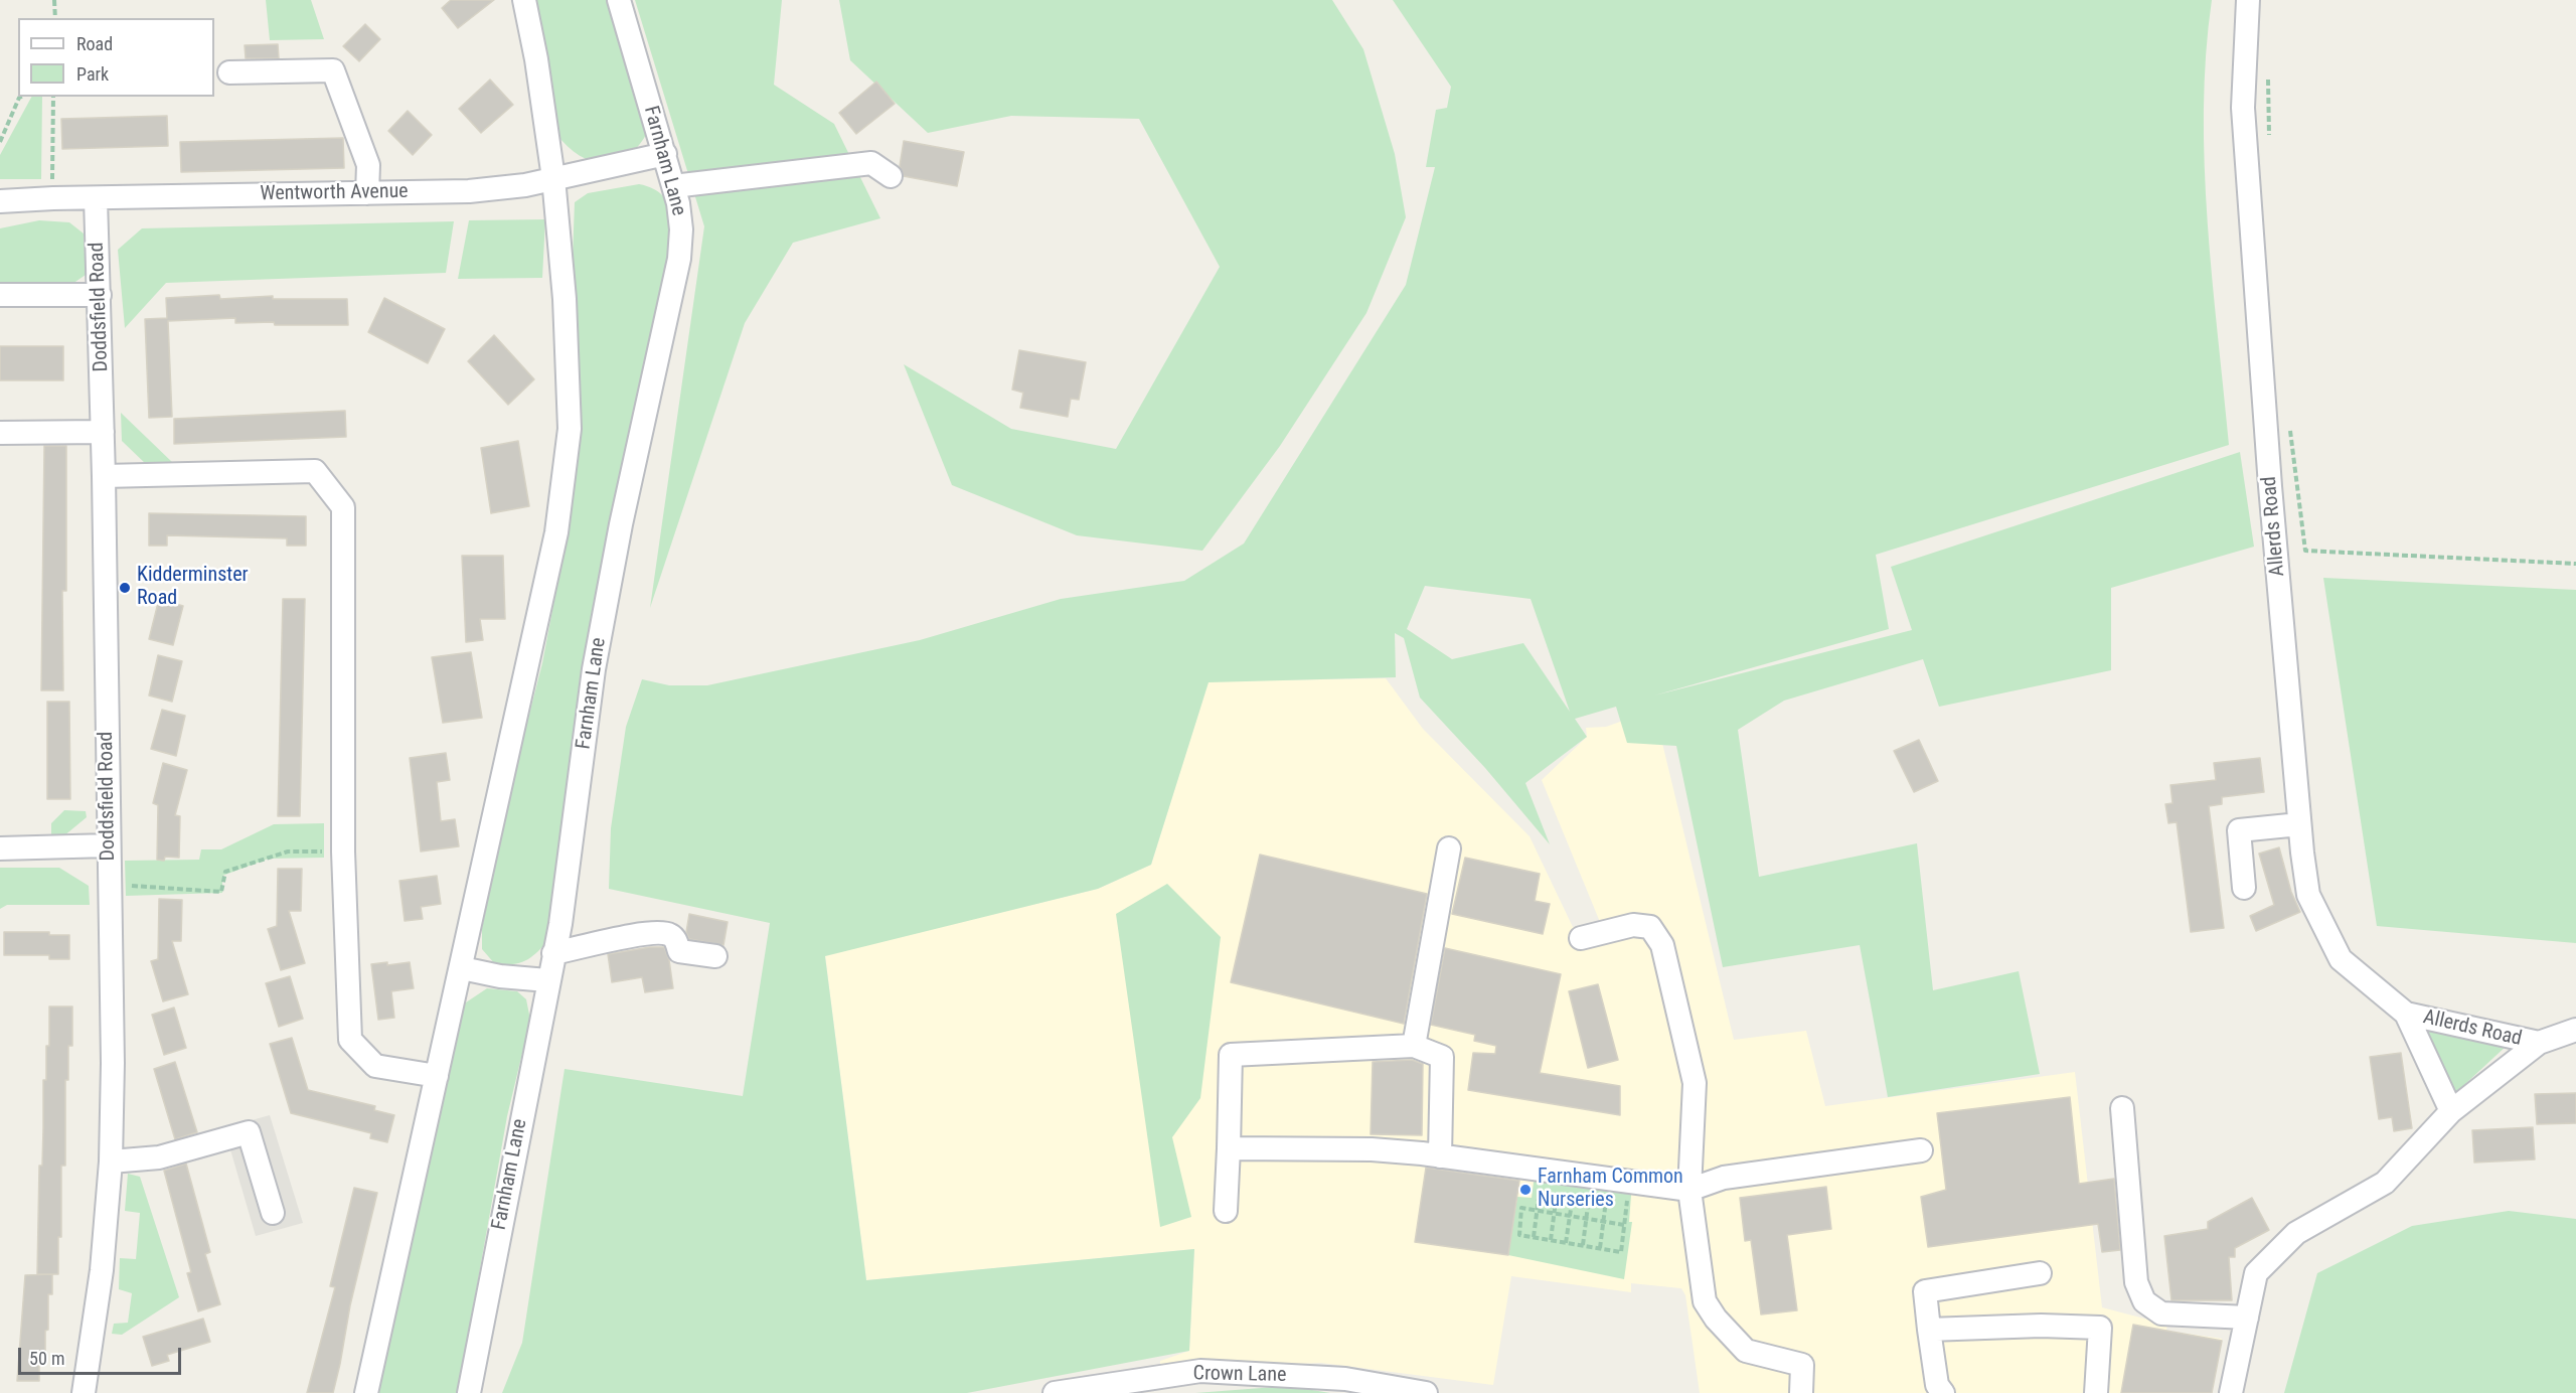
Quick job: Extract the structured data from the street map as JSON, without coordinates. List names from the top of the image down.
{
  "streets": {
    "street": [
      "Farnham Lane",
      "Wentworth Avenue",
      "Doddsfield Road",
      "Allerds Road",
      "Crown Lane"
    ]
  },
  "crossings": [
    ["Farnham Lane", "Wentworth Avenue"],
    ["Wentworth Avenue", "Doddsfield Road"]
  ],
  "places": ["Kidderminster Road", "Farnham Common Nurseries"],
  "legend": ["Road", "Park"],
  "scale_bar": "50 m"
}
